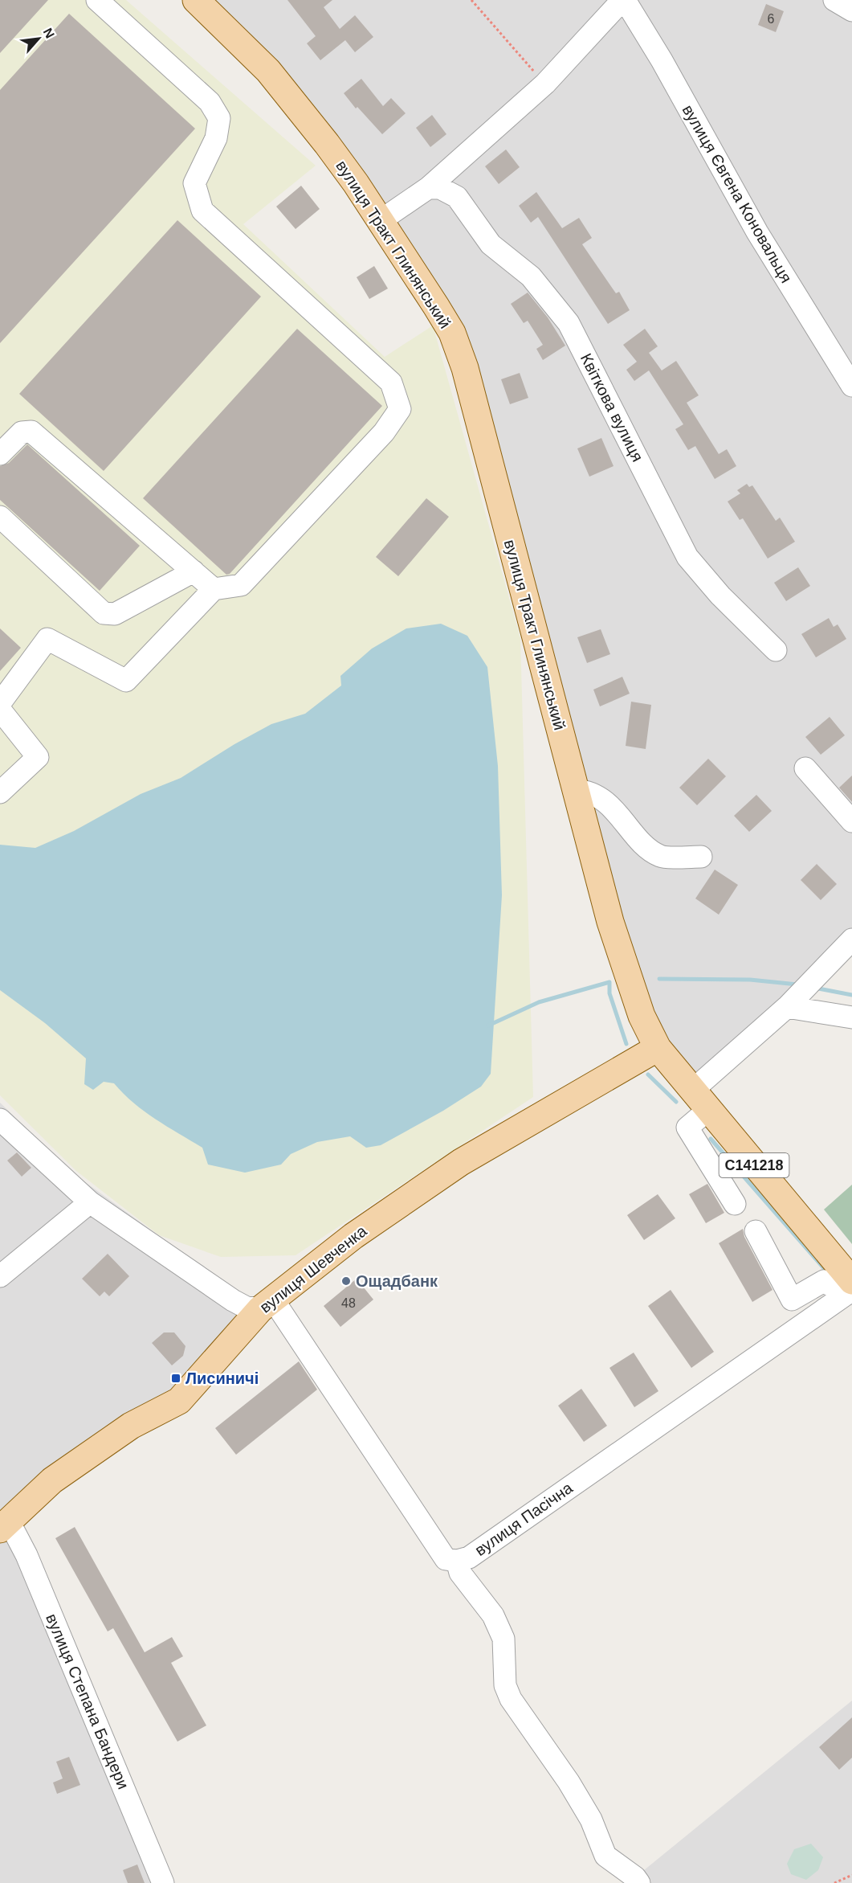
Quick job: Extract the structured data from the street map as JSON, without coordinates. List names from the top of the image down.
{
  "streets": {
    "main road": ["вулиця Тракт Глинянський", "С141218", "вулиця Шевченка"],
    "street": [
      "вулиця Євгена Коновальця",
      "Квіткова вулиця",
      "вулиця Пасічна",
      "вулиця Степана Бандери"
    ]
  },
  "crossings": [
    ["вулиця Тракт Глинянський", "вулиця Шевченка"],
    ["вулиця Тракт Глинянський", "вулиця Пасічна"],
    ["вулиця Шевченка", "вулиця Пасічна"],
    ["вулиця Шевченка", "вулиця Степана Бандери"]
  ],
  "places": {
    "other": ["Ощадбанк"],
    "transit": ["Лисиничі"]
  },
  "house_numbers": ["6", "48"],
  "north": "top right"
}
